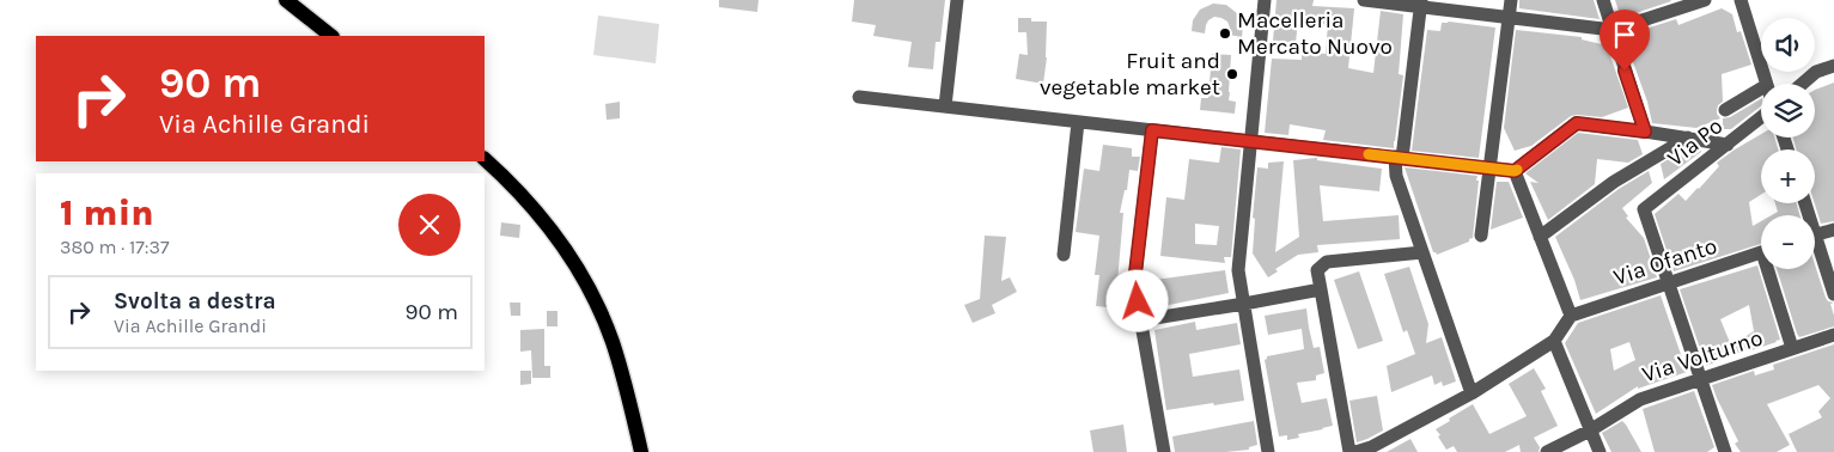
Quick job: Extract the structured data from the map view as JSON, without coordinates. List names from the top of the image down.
{
  "streets": {
    "street": ["Via Po", "Via Ofanto", "Via Volturno"]
  },
  "crossings": [
    ["Via Po", "Via Ofanto"]
  ],
  "places": ["Macelleria Mercato Nuovo", "Fruit and vegetable market"],
  "page": {
    "map_buttons": ["+", "−"],
    "turn": ["90 m", "Via Achille Grandi"],
    "heading": ["1 min", "380 m · 17:37"],
    "list": [
      {
        "name": "Svolta a destra",
        "note": "Via Achille Grandi",
        "value": "90 m"
      }
    ]
  }
}
